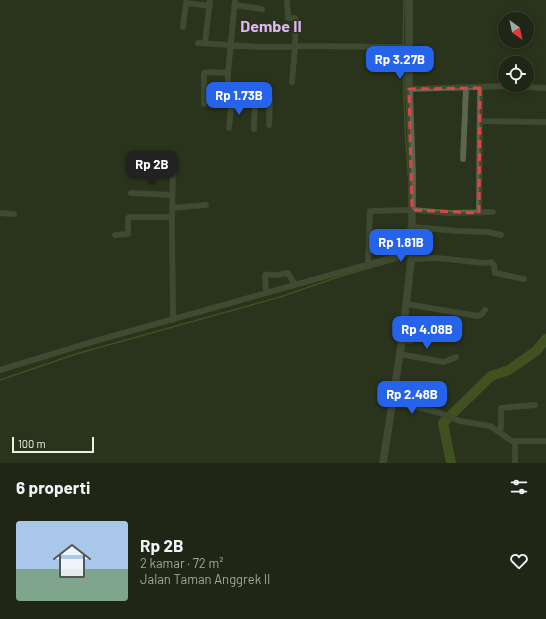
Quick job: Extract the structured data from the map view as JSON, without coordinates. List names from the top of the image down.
{
  "districts": ["Dembe II"],
  "scale_bar": "100 m",
  "north": "bottom right",
  "page": {
    "price": [
      "Rp 3.27B",
      "Rp 1.73B",
      "Rp 2B",
      "Rp 1.81B",
      "Rp 4.08B",
      "Rp 2.48B"
    ],
    "scale": "100 m",
    "heading": "6 properti",
    "list": [
      {
        "name": "Rp 2B",
        "note": "2 kamar · 72 m² · Jalan Taman Anggrek II"
      }
    ]
  }
}
